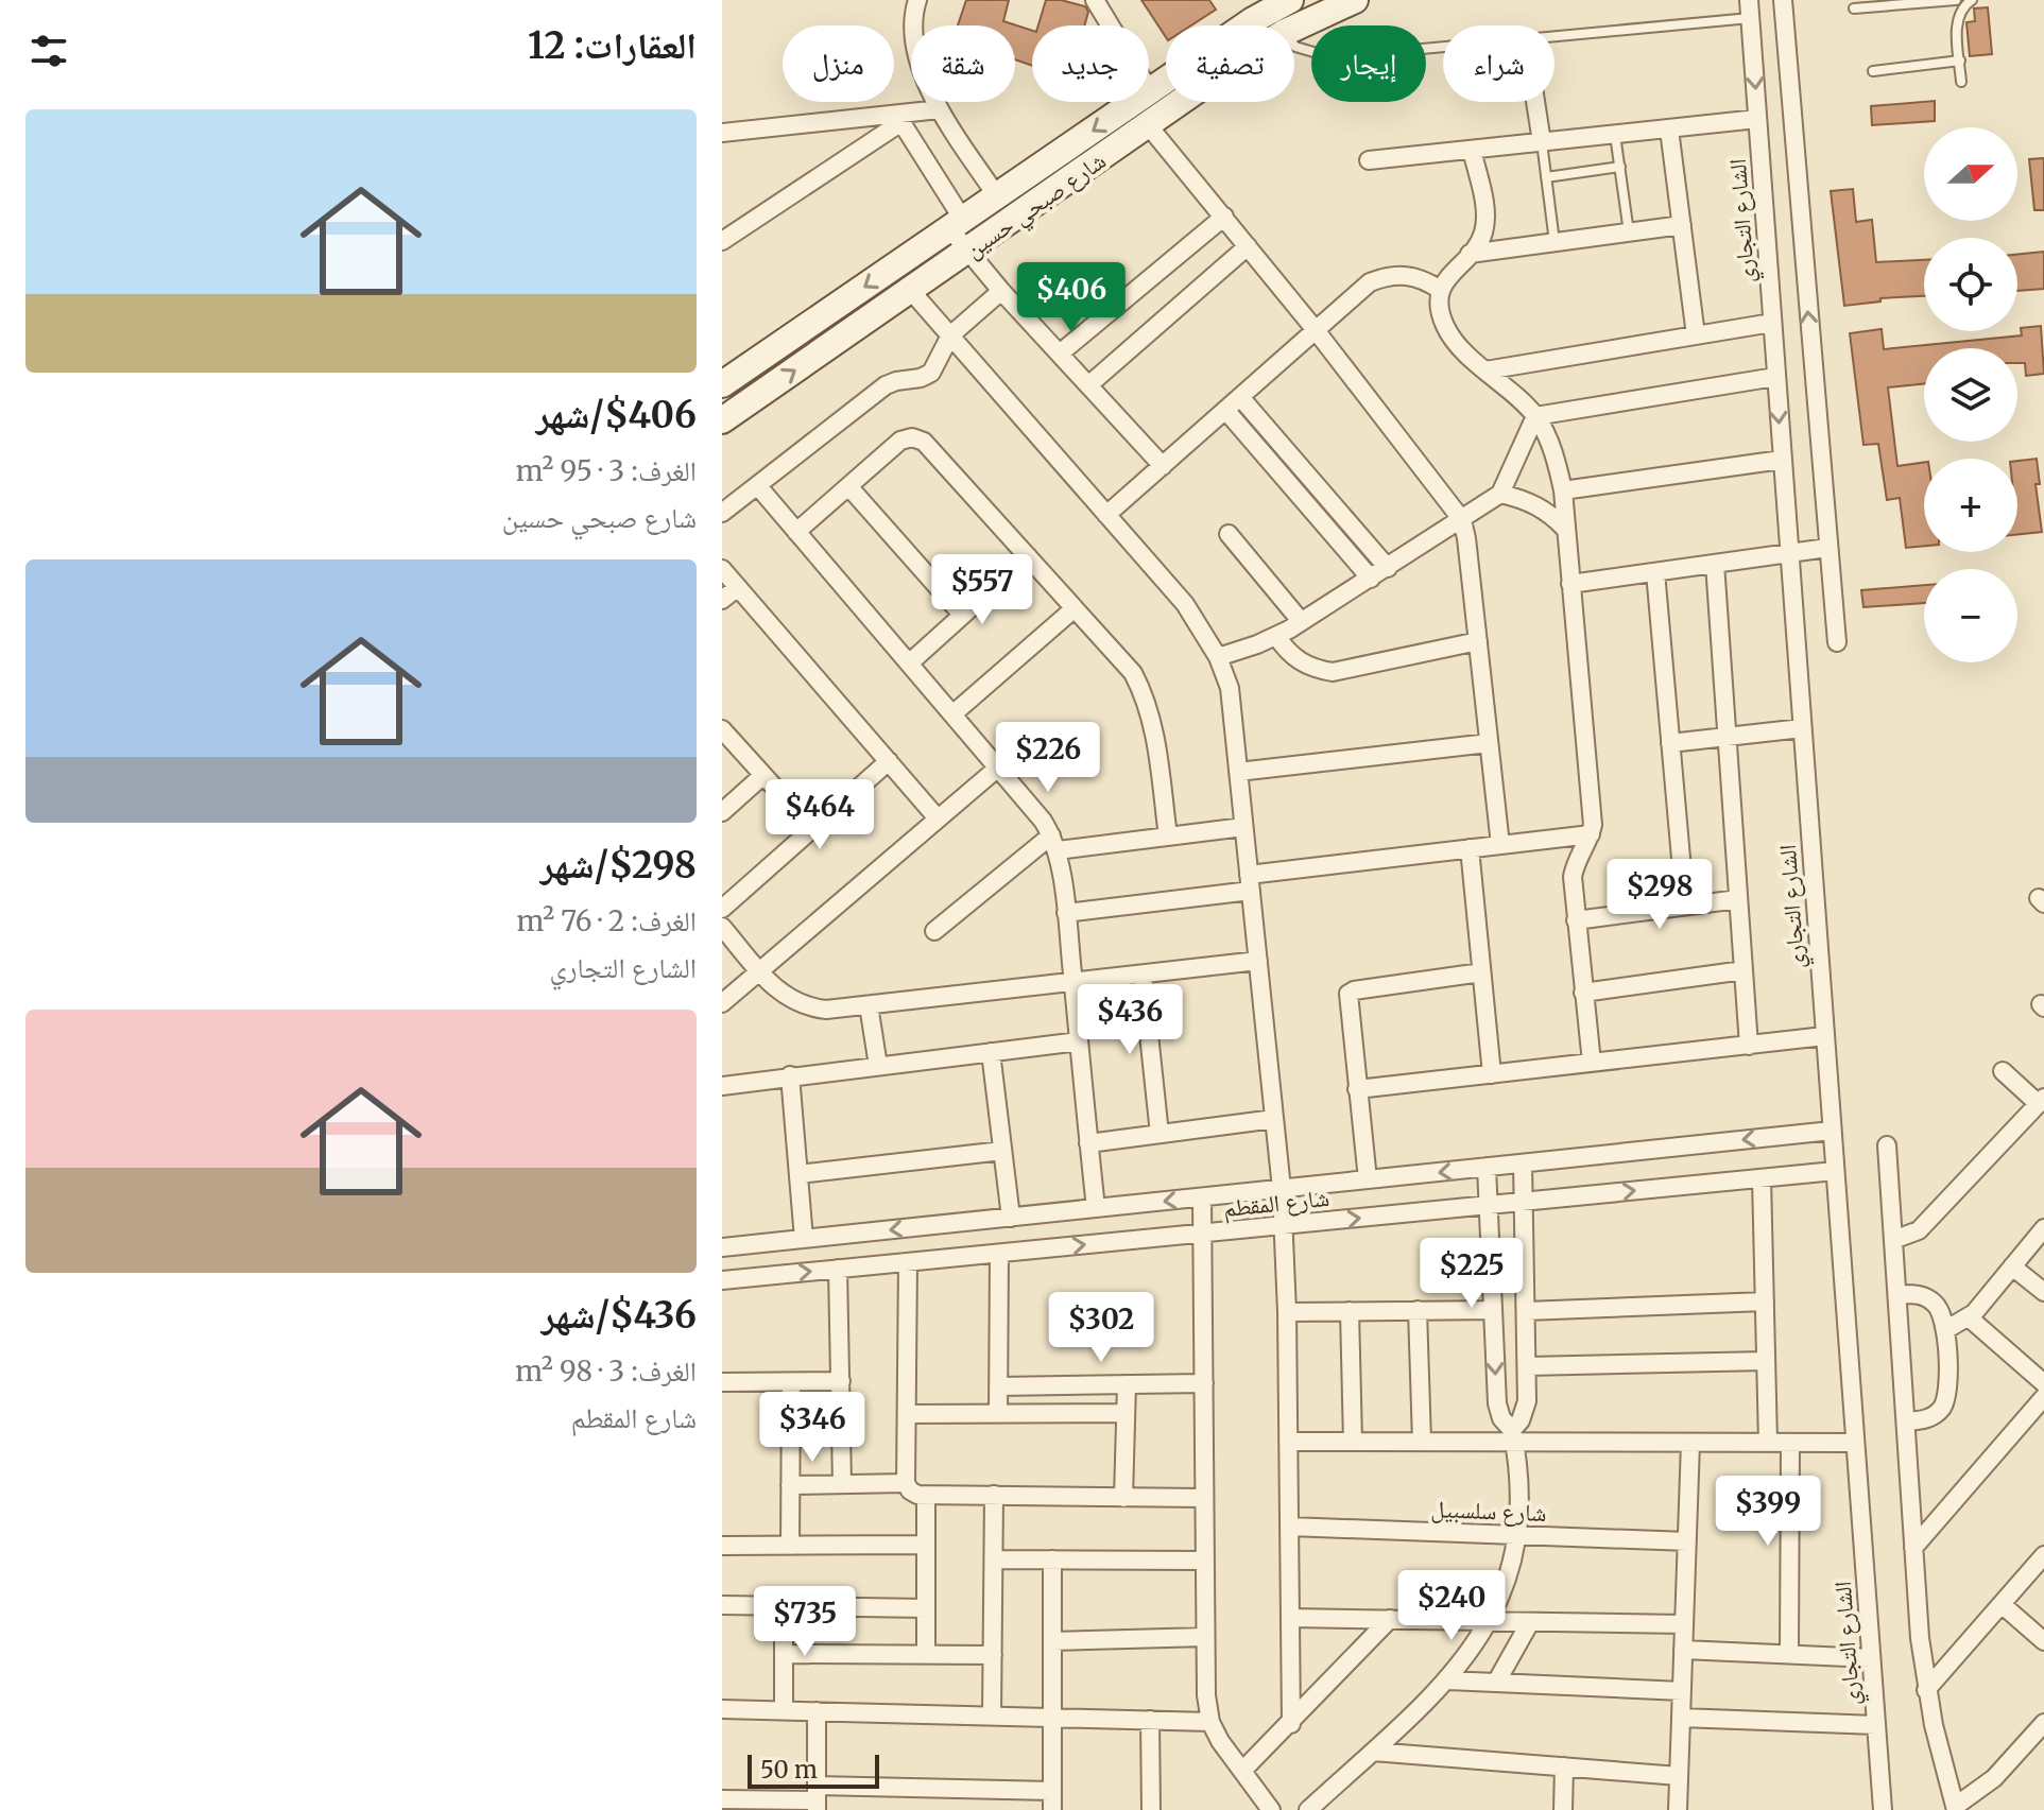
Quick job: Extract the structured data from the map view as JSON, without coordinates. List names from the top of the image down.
{
  "streets": {
    "street": [
      "شارع صبحي حسين",
      "الشارع التجاري",
      "شارع المقطم",
      "شارع سلسبيل"
    ]
  },
  "crossings": [
    ["الشارع التجاري", "شارع المقطم"]
  ],
  "scale_bar": "50 m",
  "north": "right",
  "page": {
    "heading": "العقارات: 12",
    "chip": [
      "شراء",
      "إيجار",
      "تصفية",
      "جديد",
      "شقة",
      "منزل"
    ],
    "list": [
      {
        "name": "$406/شهر",
        "note": "الغرف: 3 · 95 m² · شارع صبحي حسين"
      },
      {
        "name": "$298/شهر",
        "note": "الغرف: 2 · 76 m² · الشارع التجاري"
      },
      {
        "name": "$436/شهر",
        "note": "الغرف: 3 · 98 m² · شارع المقطم"
      }
    ],
    "map_buttons": ["+", "−"],
    "price": [
      "$406",
      "$557",
      "$226",
      "$464",
      "$298",
      "$436",
      "$225",
      "$302",
      "$346",
      "$399",
      "$240",
      "$735"
    ],
    "scale": "50 m"
  }
}
